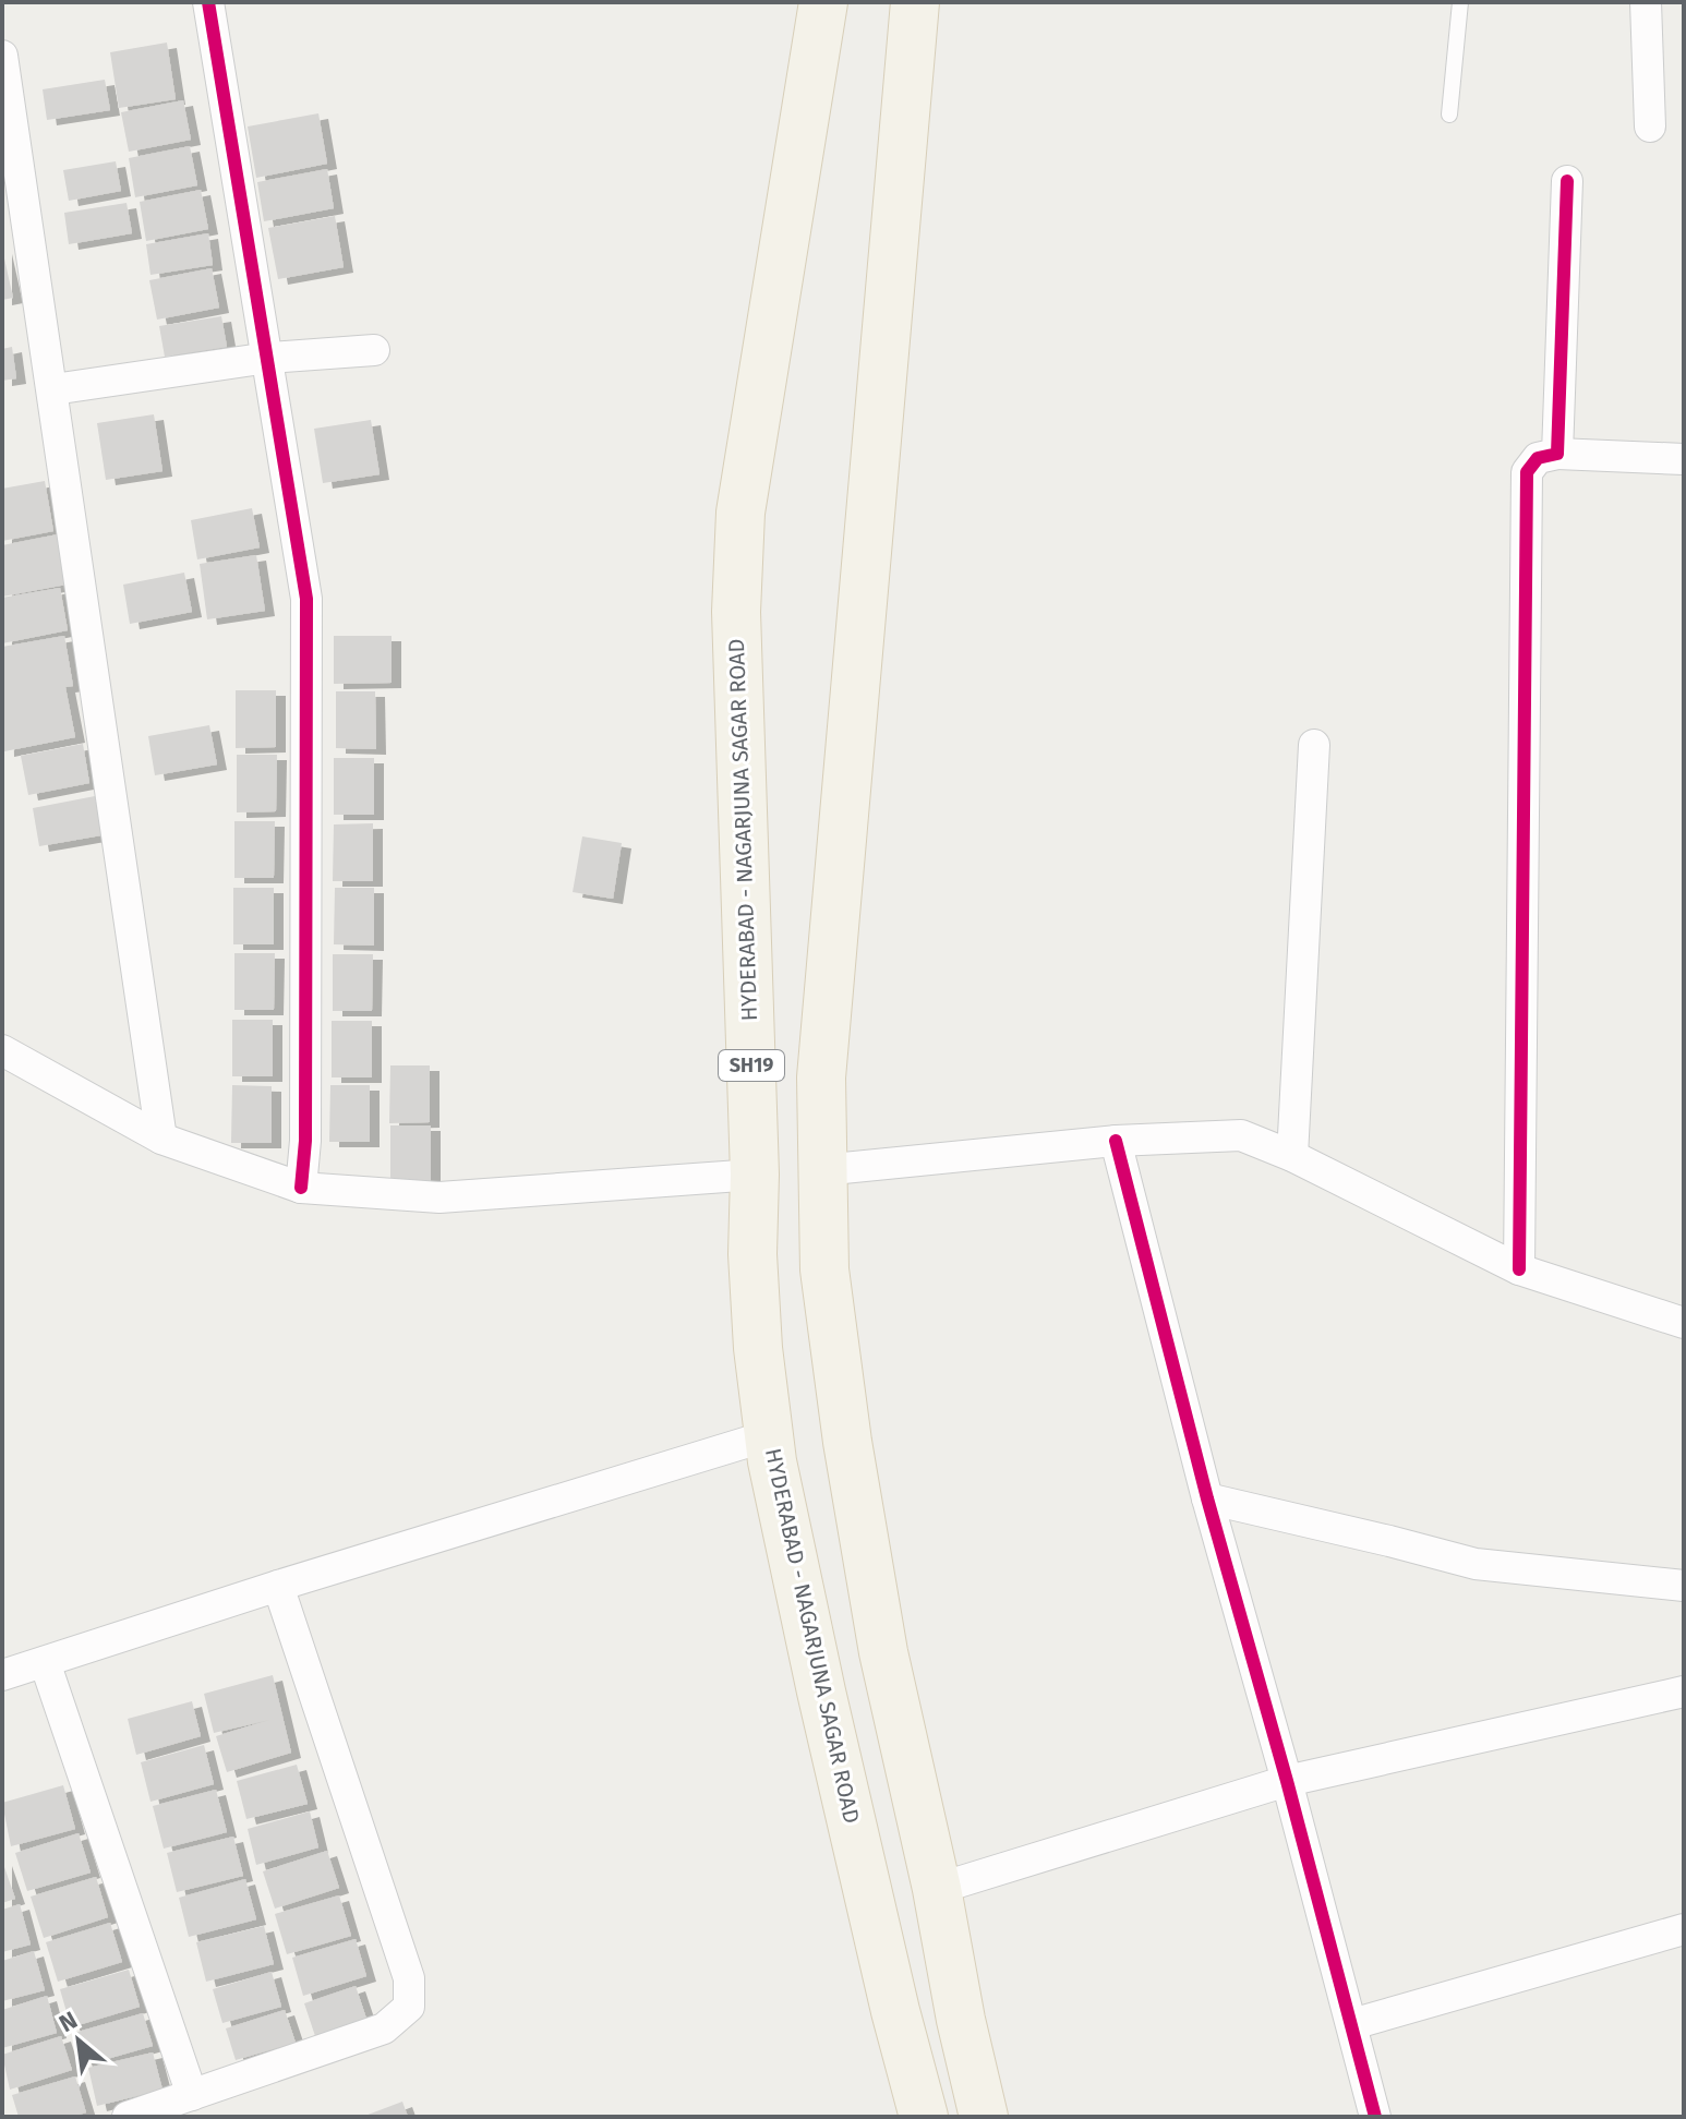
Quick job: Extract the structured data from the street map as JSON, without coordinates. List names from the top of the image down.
{
  "streets": {
    "main road": ["HYDERABAD - NAGARJUNA SAGAR ROAD", "SH19"]
  },
  "north": "top left"
}
